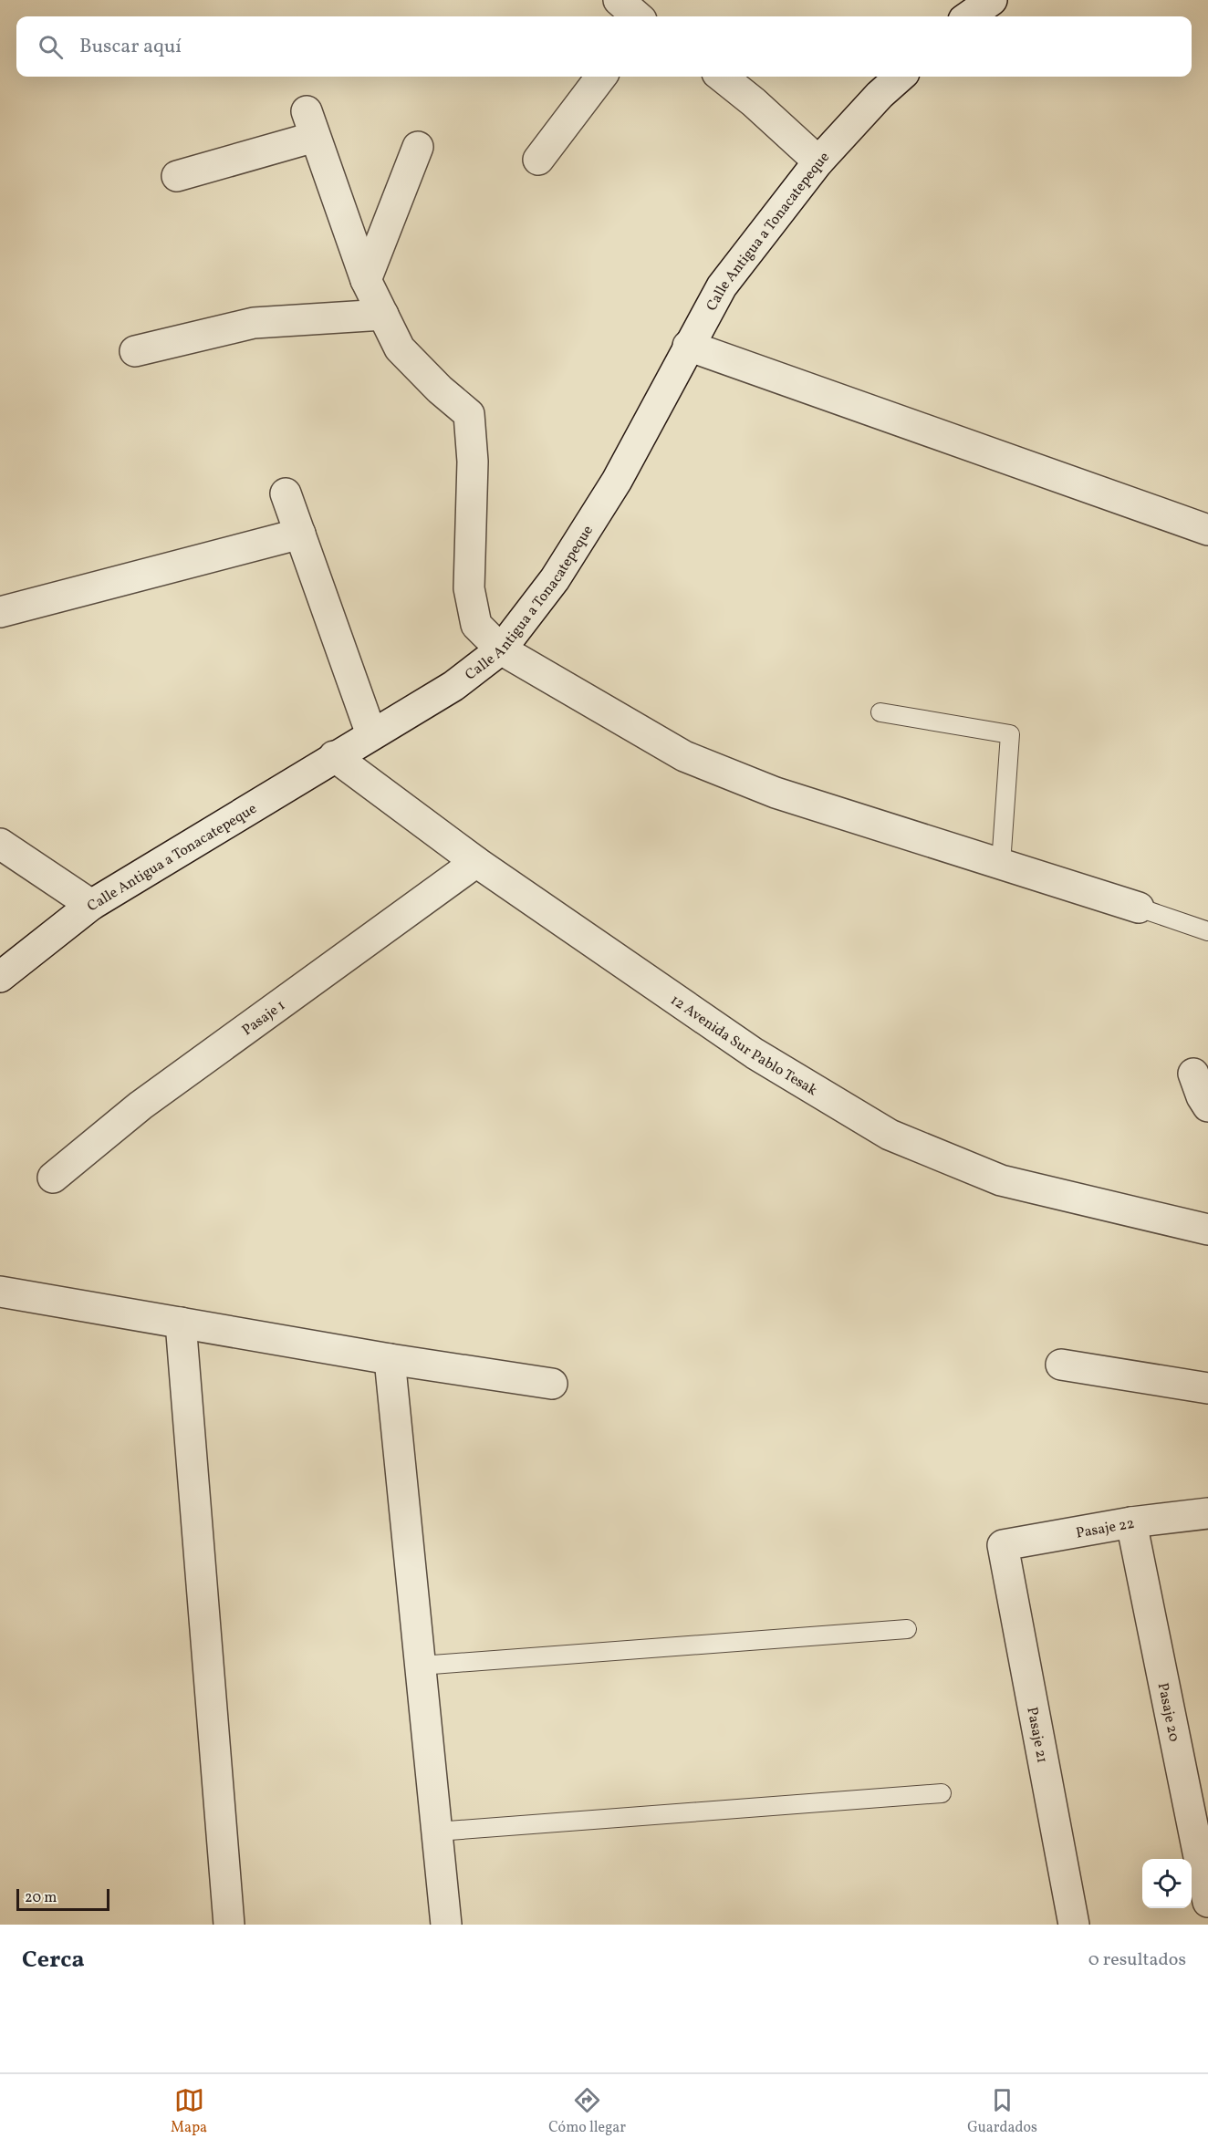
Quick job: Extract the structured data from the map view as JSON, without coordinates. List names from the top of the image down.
{
  "streets": {
    "street": [
      "Calle Antigua a Tonacatepeque",
      "Pasaje 1",
      "12 Avenida Sur Pablo Tesak",
      "Pasaje 22",
      "Pasaje 20",
      "Pasaje 21"
    ]
  },
  "crossings": [
    ["Calle Antigua a Tonacatepeque", "12 Avenida Sur Pablo Tesak"],
    ["Pasaje 1", "12 Avenida Sur Pablo Tesak"],
    ["Pasaje 22", "Pasaje 20"],
    ["Pasaje 22", "Pasaje 21"]
  ],
  "scale_bar": "20 m",
  "page": {
    "search": "Buscar aquí",
    "scale": "20 m",
    "heading": ["Cerca", "0 resultados"],
    "nav": ["Mapa", "Cómo llegar", "Guardados"]
  }
}
